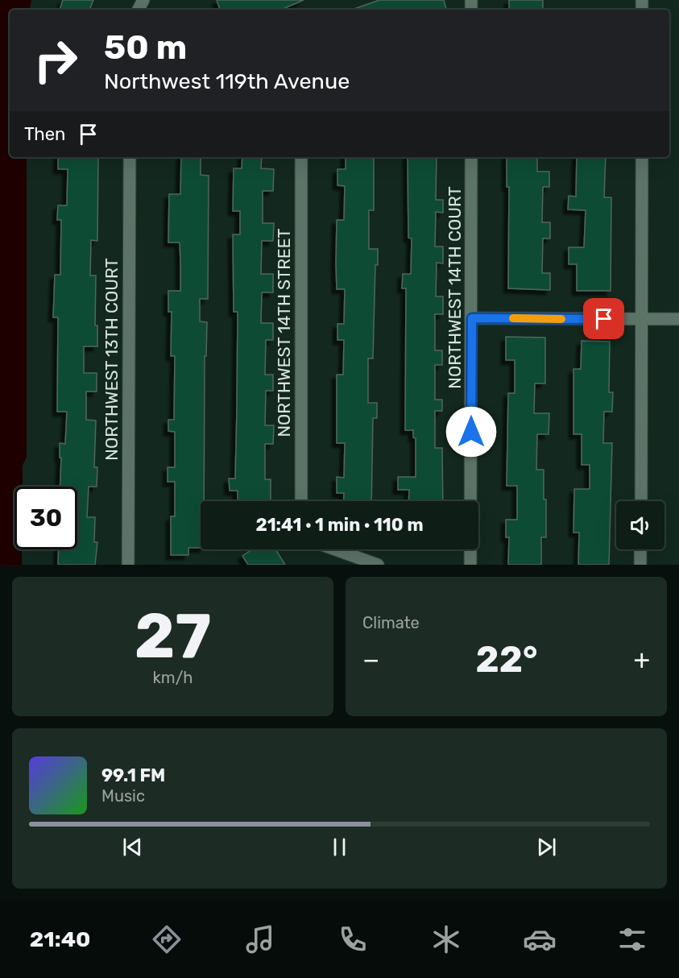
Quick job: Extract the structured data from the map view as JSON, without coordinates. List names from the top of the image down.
{
  "streets": {
    "street": ["NORTHWEST 14TH COURT", "NORTHWEST 14TH STREET", "NORTHWEST 13TH COURT"]
  },
  "page": {
    "turn": ["50 m", "Northwest 119th Avenue"],
    "then": "Then",
    "limit": "30",
    "trip": "21:41 · 1 min · 110 m",
    "tile": [
      ["27", "km/h"],
      "Climate"
    ],
    "heat": ["−", "22°", "+"],
    "song": ["99.1 FM", "Music"],
    "tabs": "21:40"
  }
}
